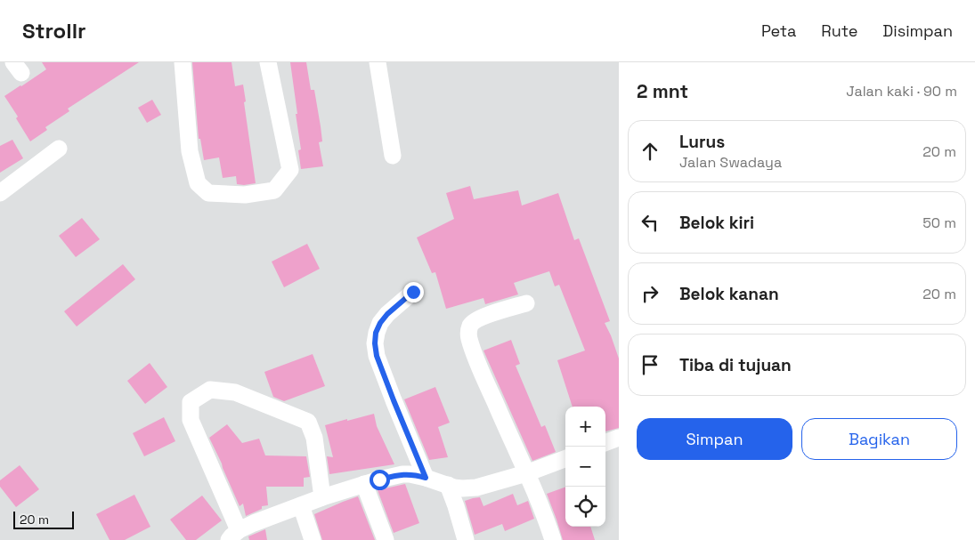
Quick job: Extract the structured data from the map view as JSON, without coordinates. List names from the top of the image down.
{
  "scale_bar": "20 m",
  "page": {
    "header": "Strollr",
    "nav": ["Peta", "Rute", "Disimpan"],
    "heading": ["2 mnt", "Jalan kaki · 90 m"],
    "list": [
      ["Lurus", "Jalan Swadaya", "20 m"],
      ["Belok kiri", "50 m"],
      ["Belok kanan", "20 m"],
      "Tiba di tujuan"
    ],
    "buttons": ["Simpan", "Bagikan"],
    "map_buttons": ["+", "−"],
    "scale": "20 m"
  }
}
